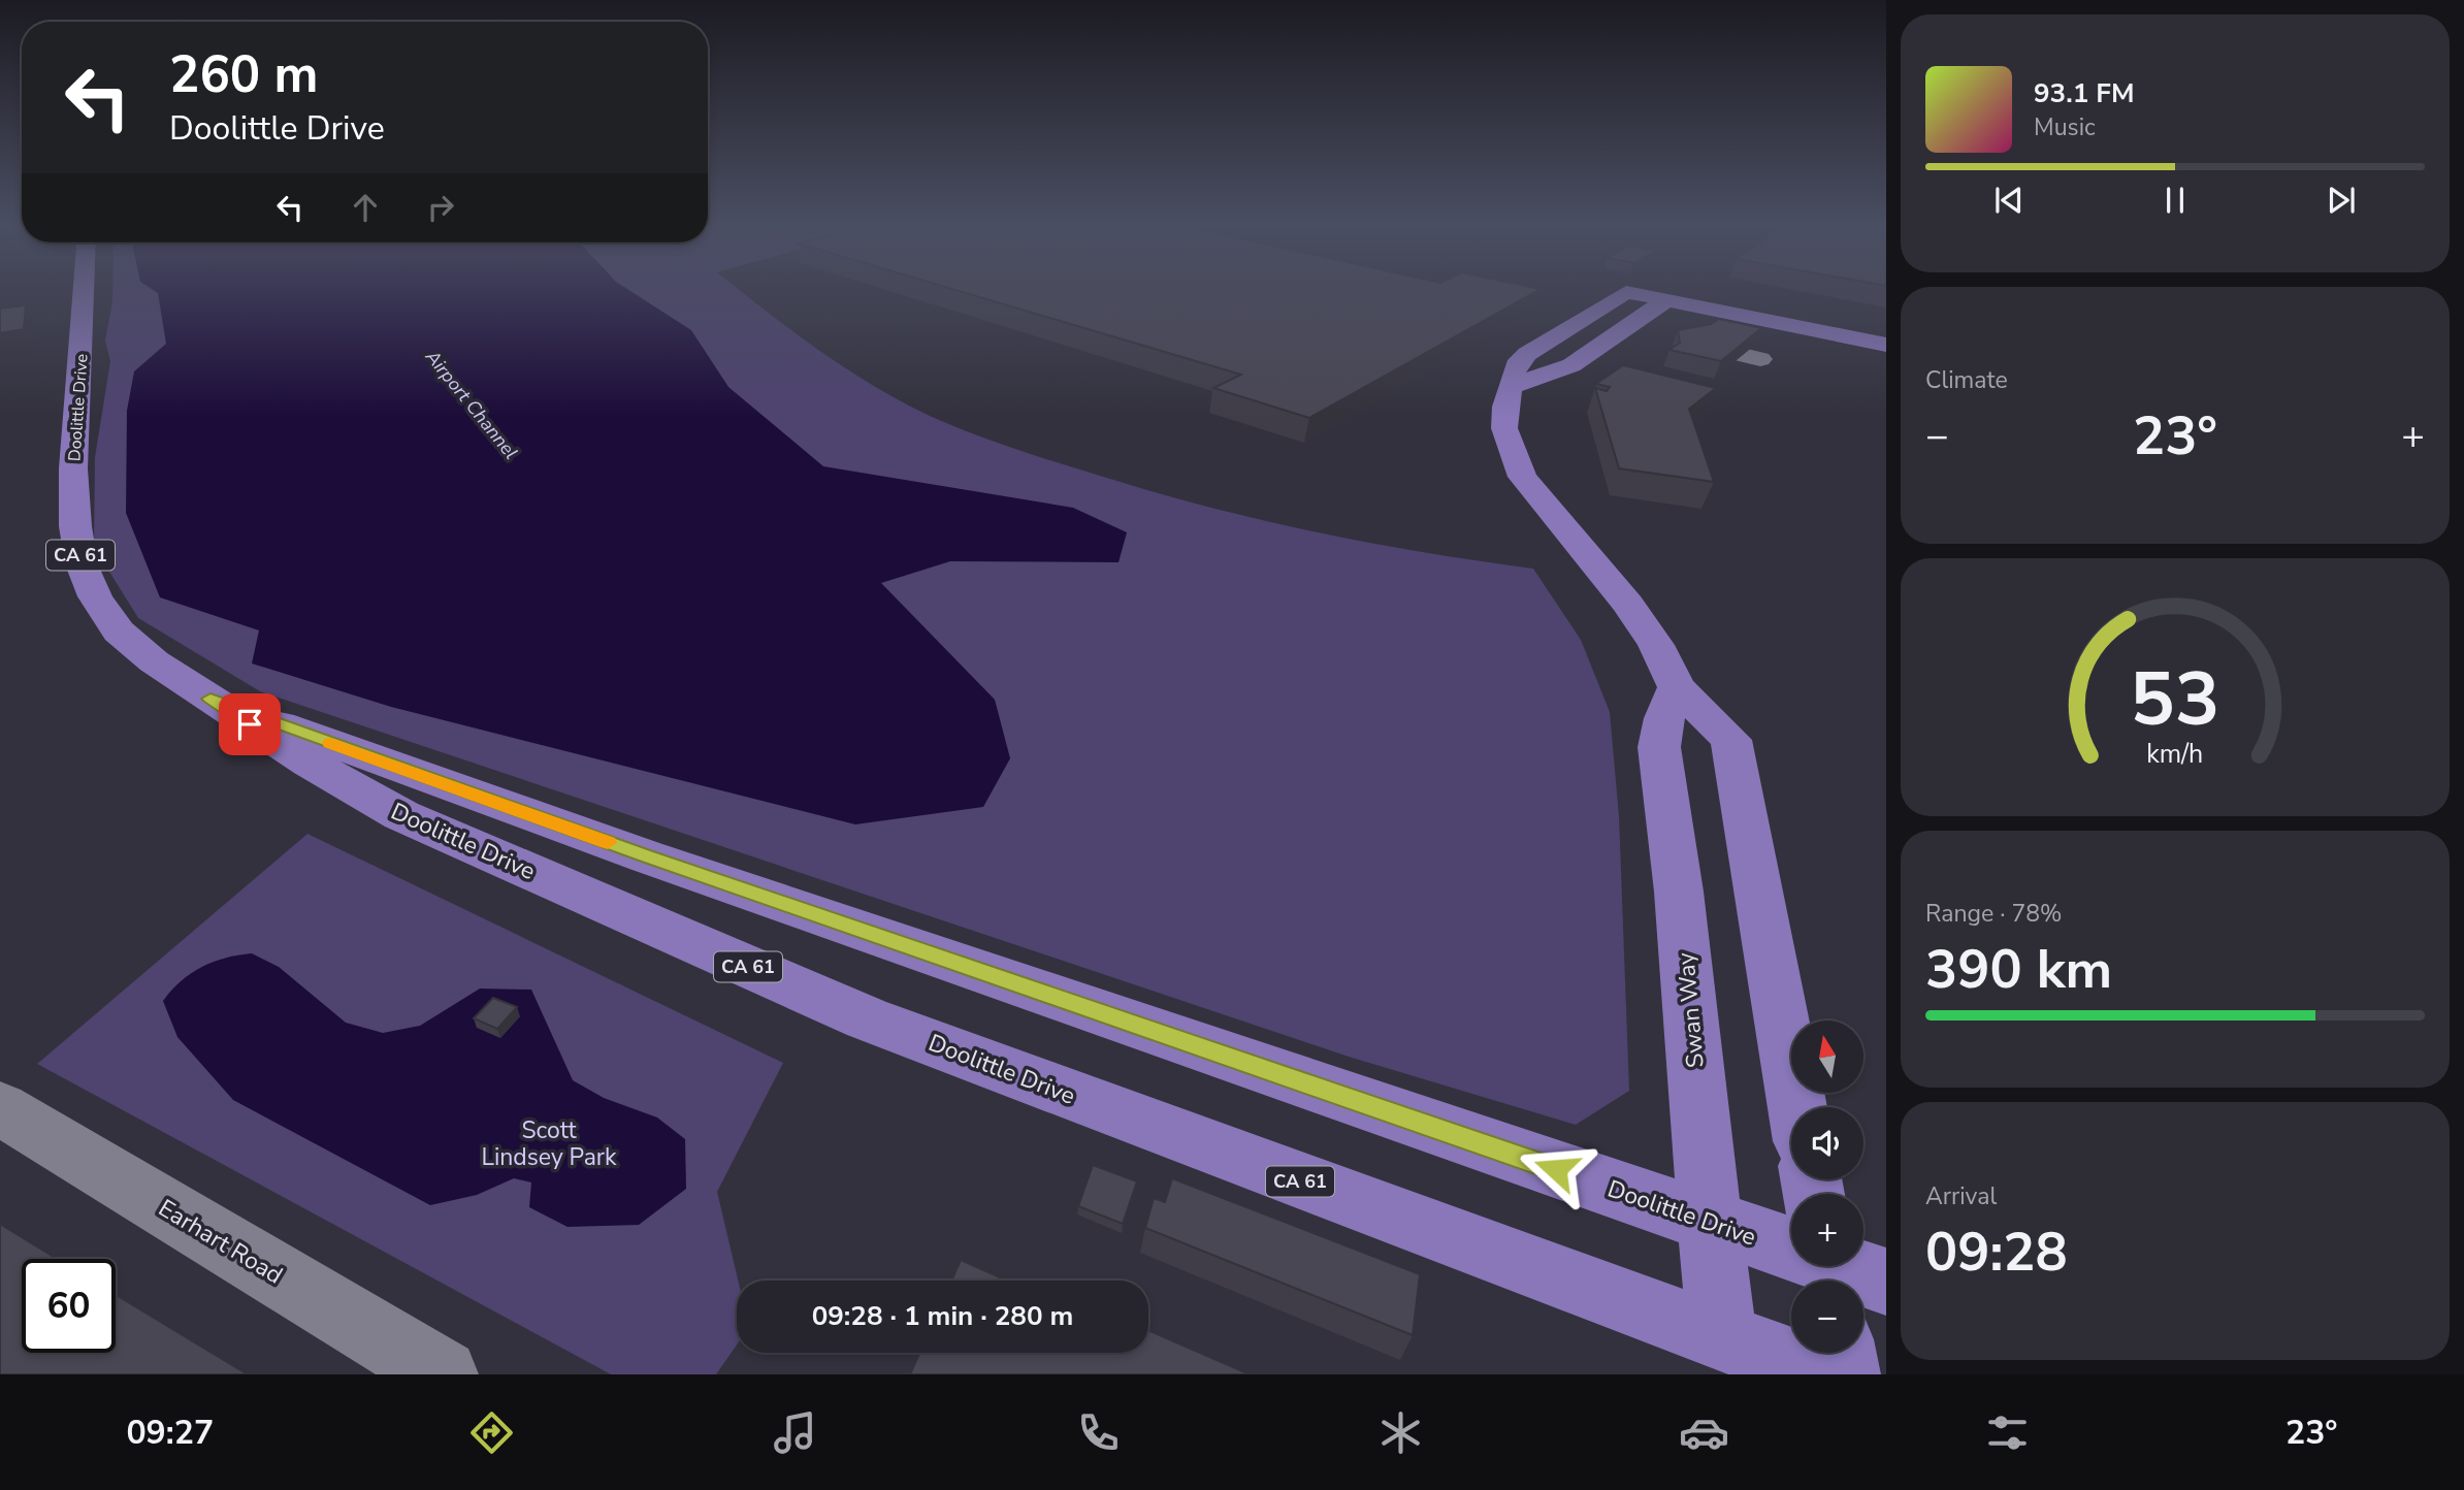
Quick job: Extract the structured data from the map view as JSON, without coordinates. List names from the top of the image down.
{
  "streets": {
    "main road": ["Doolittle Drive", "CA 61", "Swan Way"],
    "street": ["Earhart Road"]
  },
  "crossings": [
    ["Doolittle Drive", "Swan Way"]
  ],
  "water": ["Airport Channel"],
  "parks": ["Scott Lindsey Park"],
  "north": "top",
  "page": {
    "turn": ["260 m", "Doolittle Drive"],
    "song": ["93.1 FM", "Music"],
    "tile": [
      "Climate",
      ["Range · 78%", "390 km"],
      ["Arrival", "09:28"]
    ],
    "heat": ["−", "23°", "+"],
    "map_buttons": ["+", "−"],
    "limit": "60",
    "trip": "09:28 · 1 min · 280 m",
    "tabs": ["09:27", "23°"],
    "gauge": ["53", "km/h"]
  }
}
